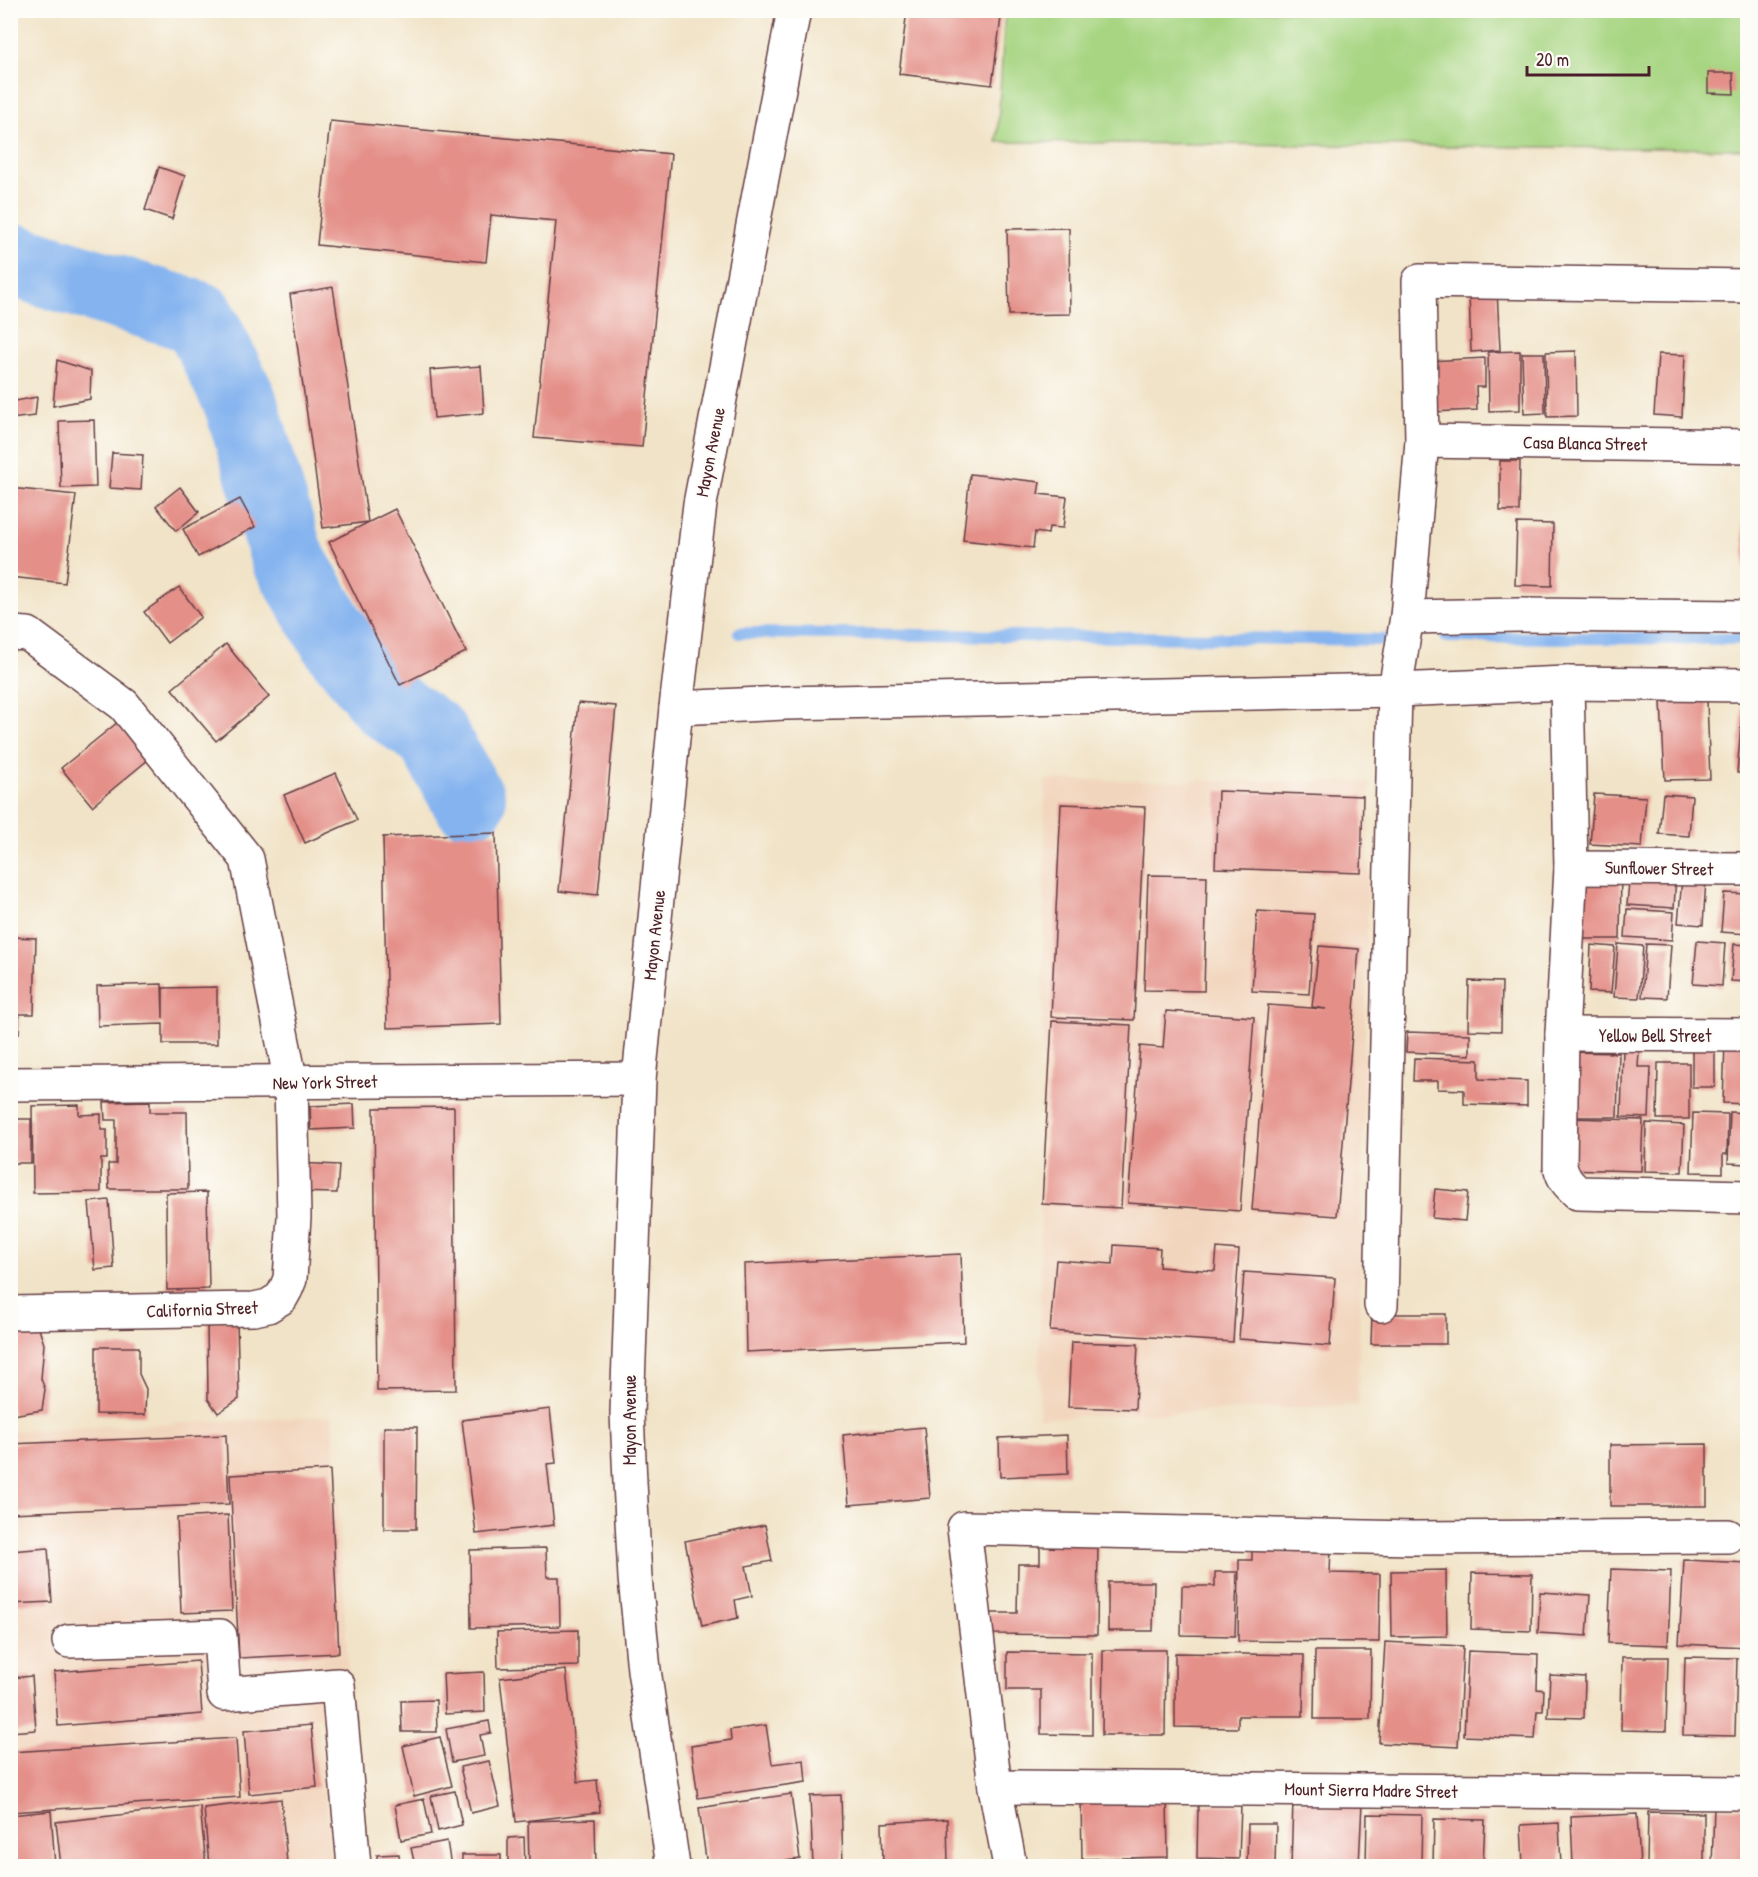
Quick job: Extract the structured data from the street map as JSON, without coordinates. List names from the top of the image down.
{
  "streets": {
    "street": [
      "Casa Blanca Street",
      "Mayon Avenue",
      "Sunflower Street",
      "Yellow Bell Street",
      "New York Street",
      "California Street",
      "Mount Sierra Madre Street"
    ]
  },
  "crossings": [
    ["Mayon Avenue", "New York Street"],
    ["New York Street", "California Street"]
  ],
  "scale_bar": "20 m"
}
